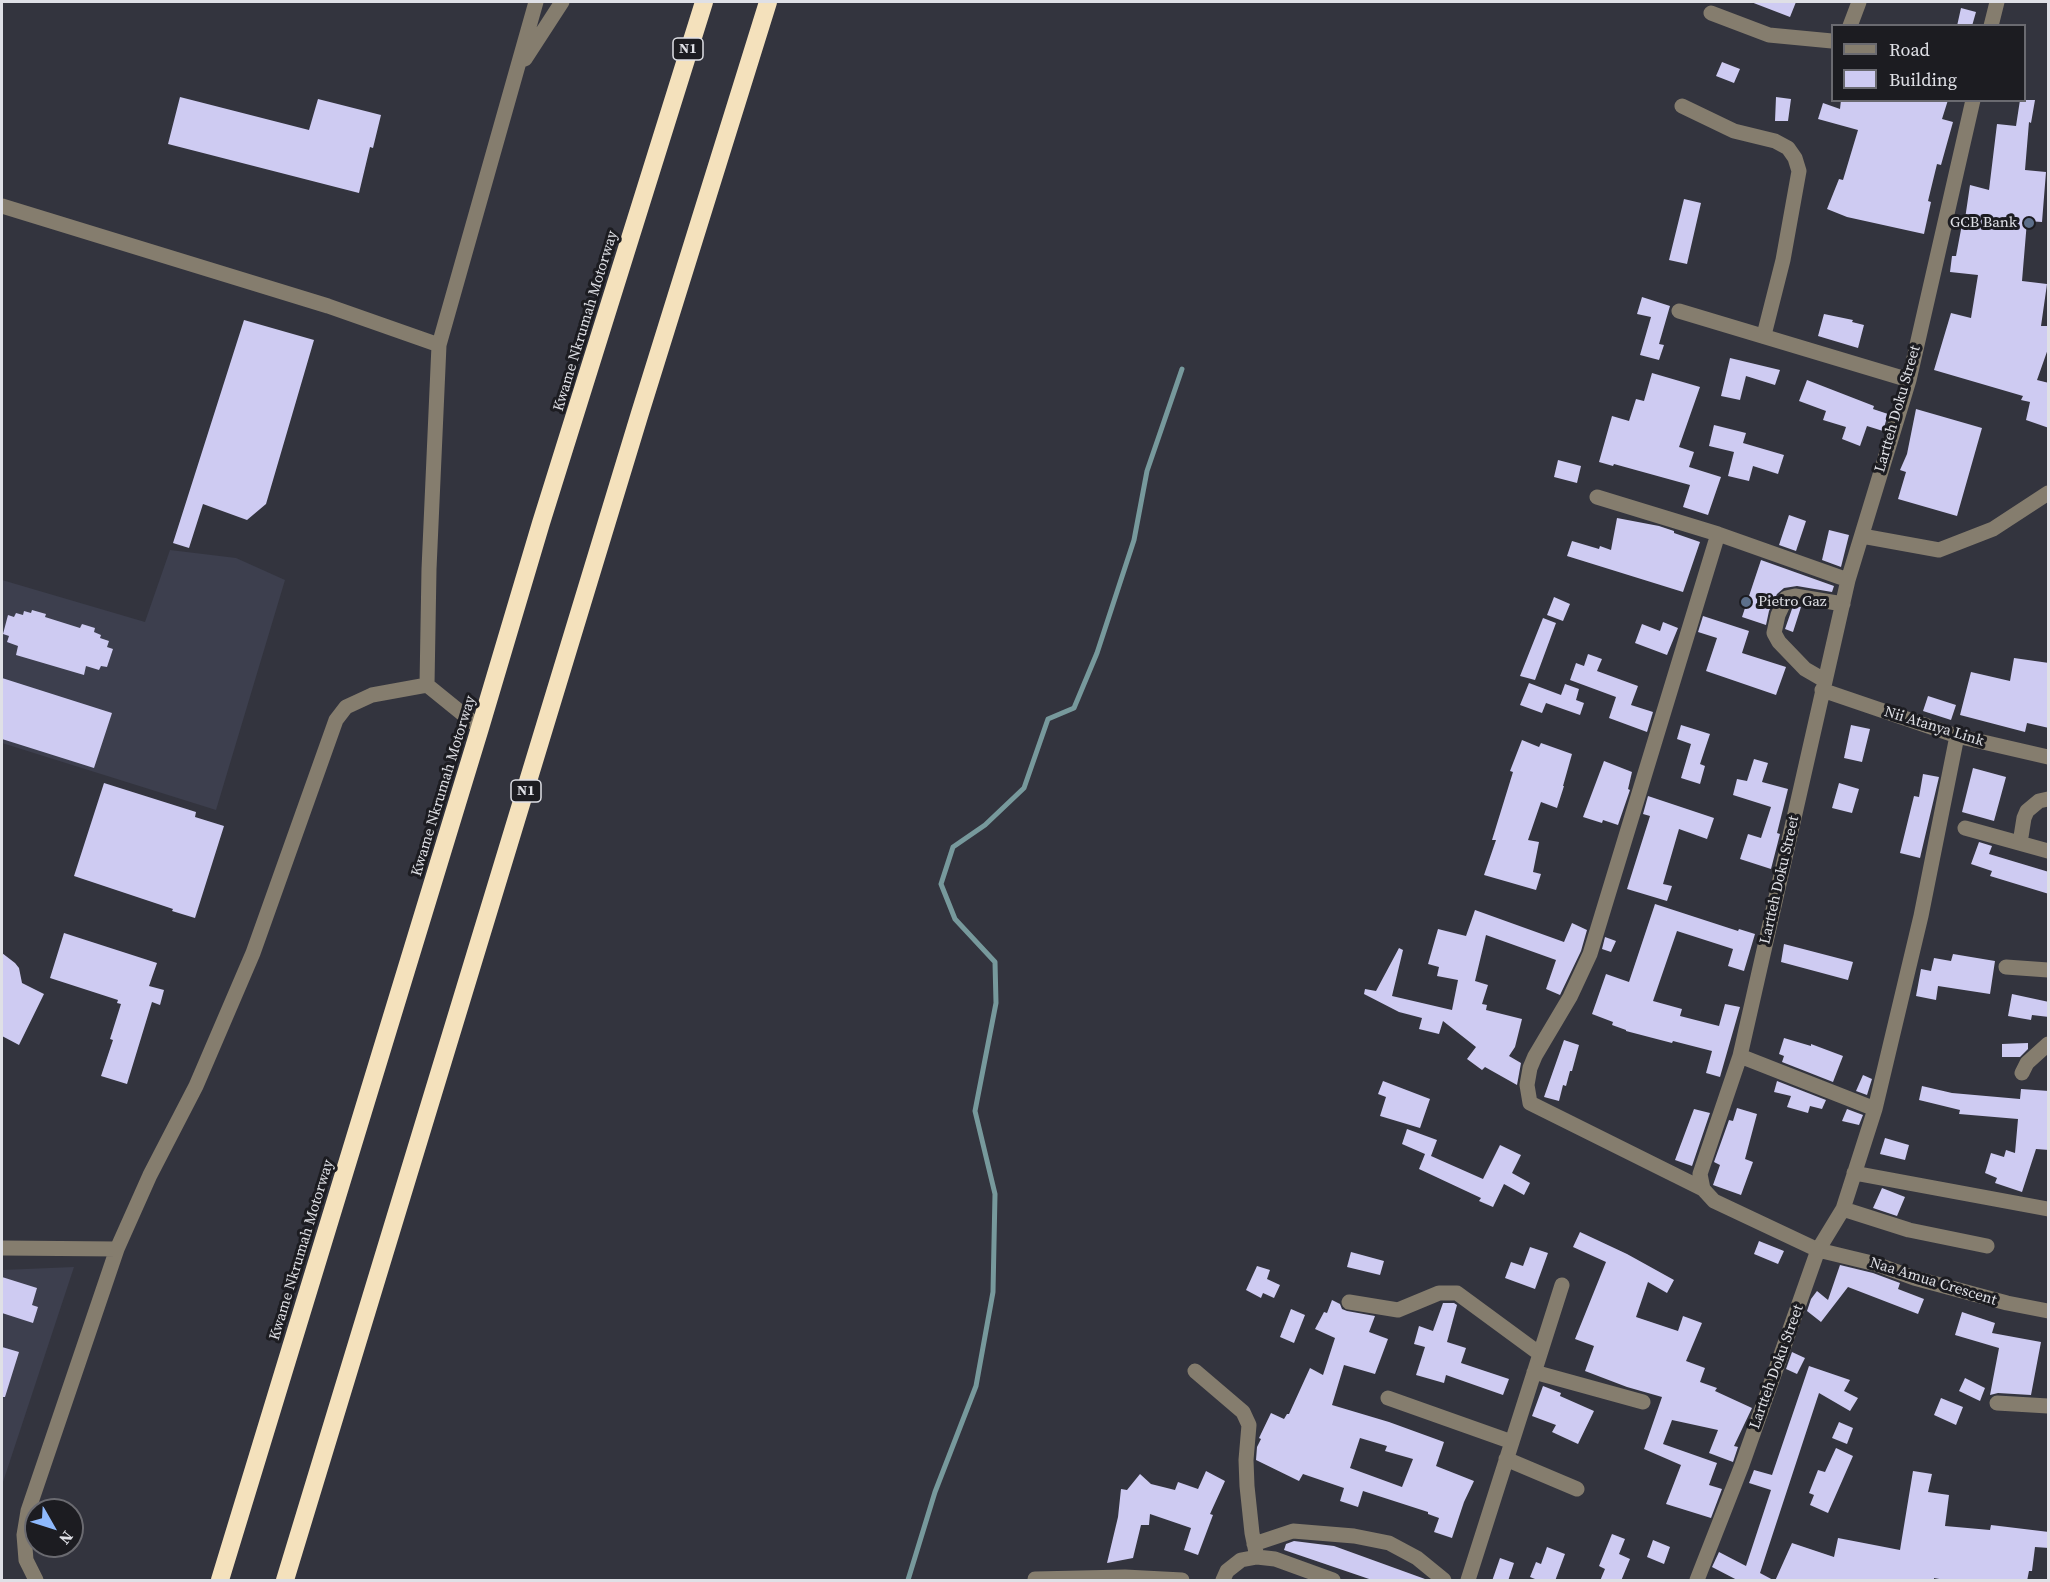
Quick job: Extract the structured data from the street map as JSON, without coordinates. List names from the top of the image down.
{
  "streets": {
    "highway": ["N1", "Kwame Nkrumah Motorway"],
    "street": ["Lartteh Doku Street", "Nii Atanya Link", "Naa Amua Crescent"]
  },
  "crossings": [
    ["Lartteh Doku Street", "Nii Atanya Link"],
    ["Lartteh Doku Street", "Naa Amua Crescent"]
  ],
  "places": ["GCB Bank", "Pietro Gaz"],
  "legend": ["Road", "Building"],
  "north": "bottom right"
}
